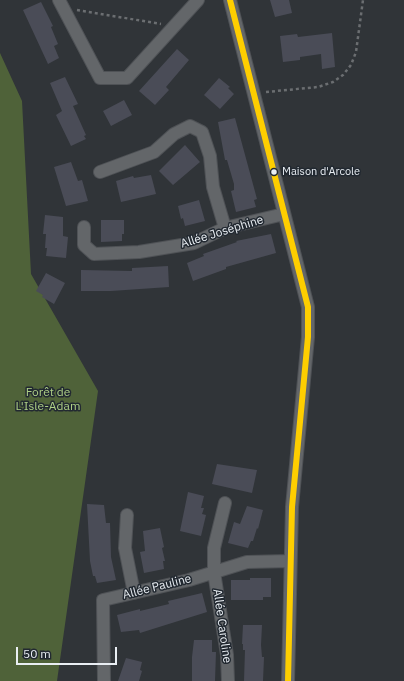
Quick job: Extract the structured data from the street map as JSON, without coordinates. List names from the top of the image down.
{
  "streets": {
    "street": ["Allée Joséphine", "Allée Pauline", "Allée Caroline"]
  },
  "crossings": [
    ["Allée Pauline", "Allée Caroline"]
  ],
  "parks": ["Forêt de L'Isle-Adam"],
  "places": ["Maison d'Arcole"],
  "scale_bar": "50 m"
}
